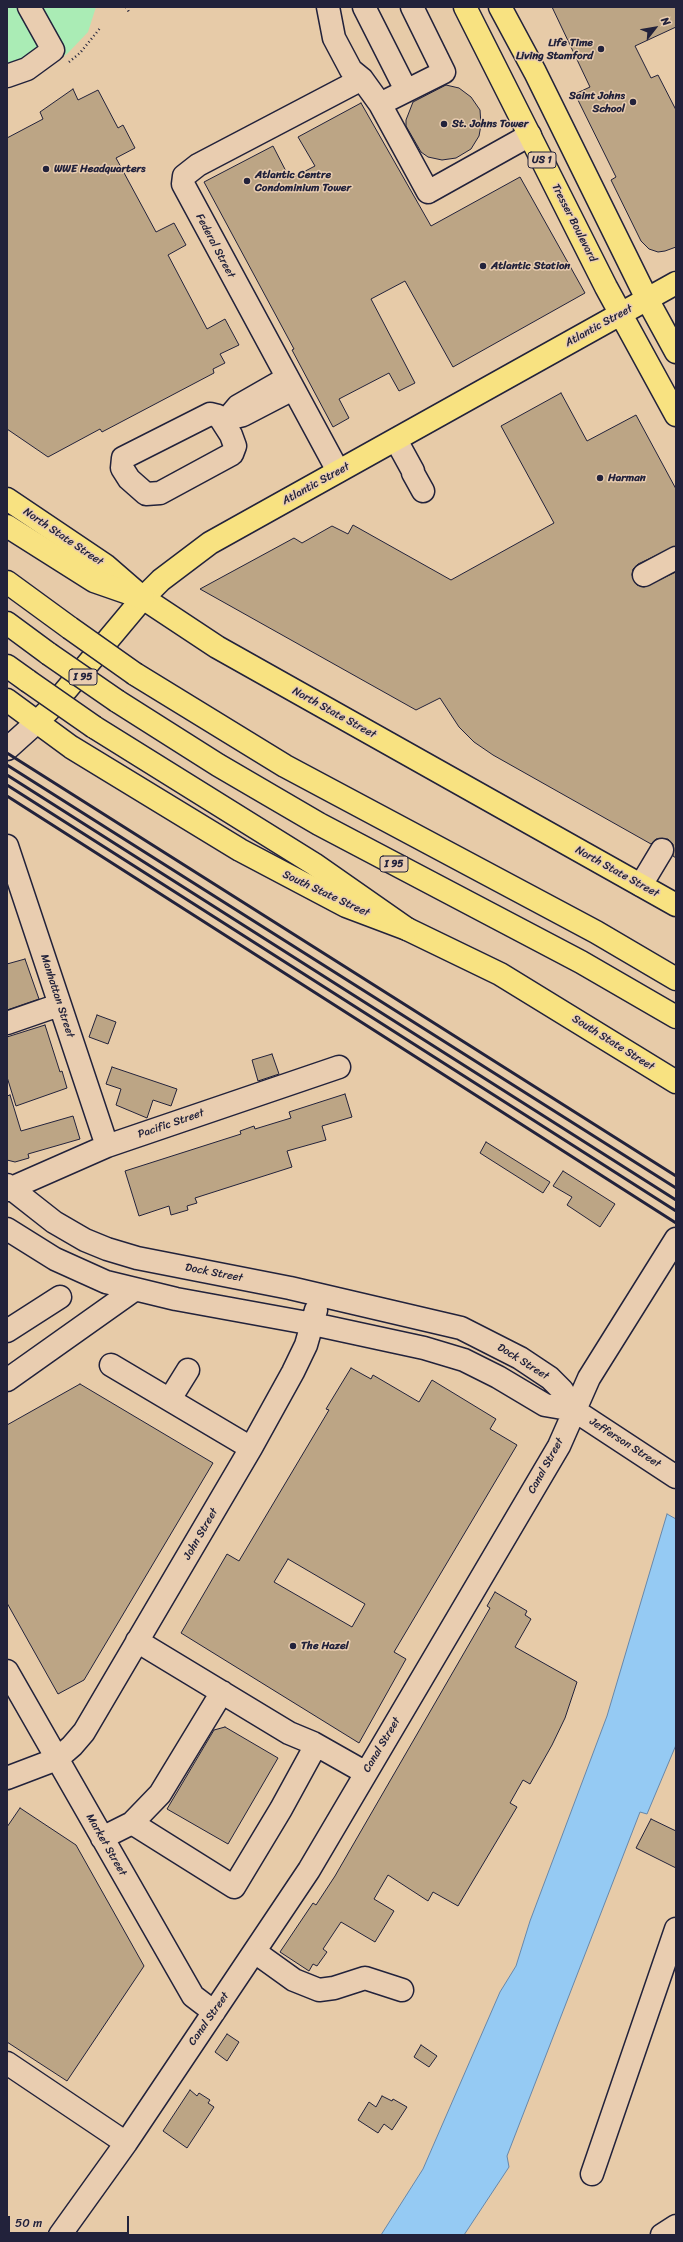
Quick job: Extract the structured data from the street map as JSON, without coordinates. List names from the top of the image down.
{
  "streets": {
    "main road": [
      "US 1",
      "Tresser Boulevard",
      "Atlantic Street",
      "North State Street",
      "I 95",
      "South State Street"
    ],
    "street": [
      "Federal Street",
      "Manhattan Street",
      "Pacific Street",
      "Dock Street",
      "Jefferson Street",
      "Canal Street",
      "John Street",
      "Market Street"
    ]
  },
  "crossings": [
    ["Tresser Boulevard", "Atlantic Street"],
    ["Federal Street", "Atlantic Street"],
    ["Atlantic Street", "North State Street"],
    ["Atlantic Street", "South State Street"],
    ["Manhattan Street", "Pacific Street"],
    ["Pacific Street", "Dock Street"],
    ["Dock Street", "Jefferson Street"],
    ["Dock Street", "Canal Street"],
    ["Dock Street", "John Street"],
    ["Jefferson Street", "Canal Street"],
    ["Canal Street", "Market Street"],
    ["John Street", "Market Street"]
  ],
  "places": [
    "Life Time Living Stamford",
    "Saint Johns School",
    "St. Johns Tower",
    "WWE Headquarters",
    "Atlantic Centre Condominium Tower",
    "Atlantic Station",
    "Harman",
    "The Hazel"
  ],
  "scale_bar": "50 m",
  "north": "top right"
}
